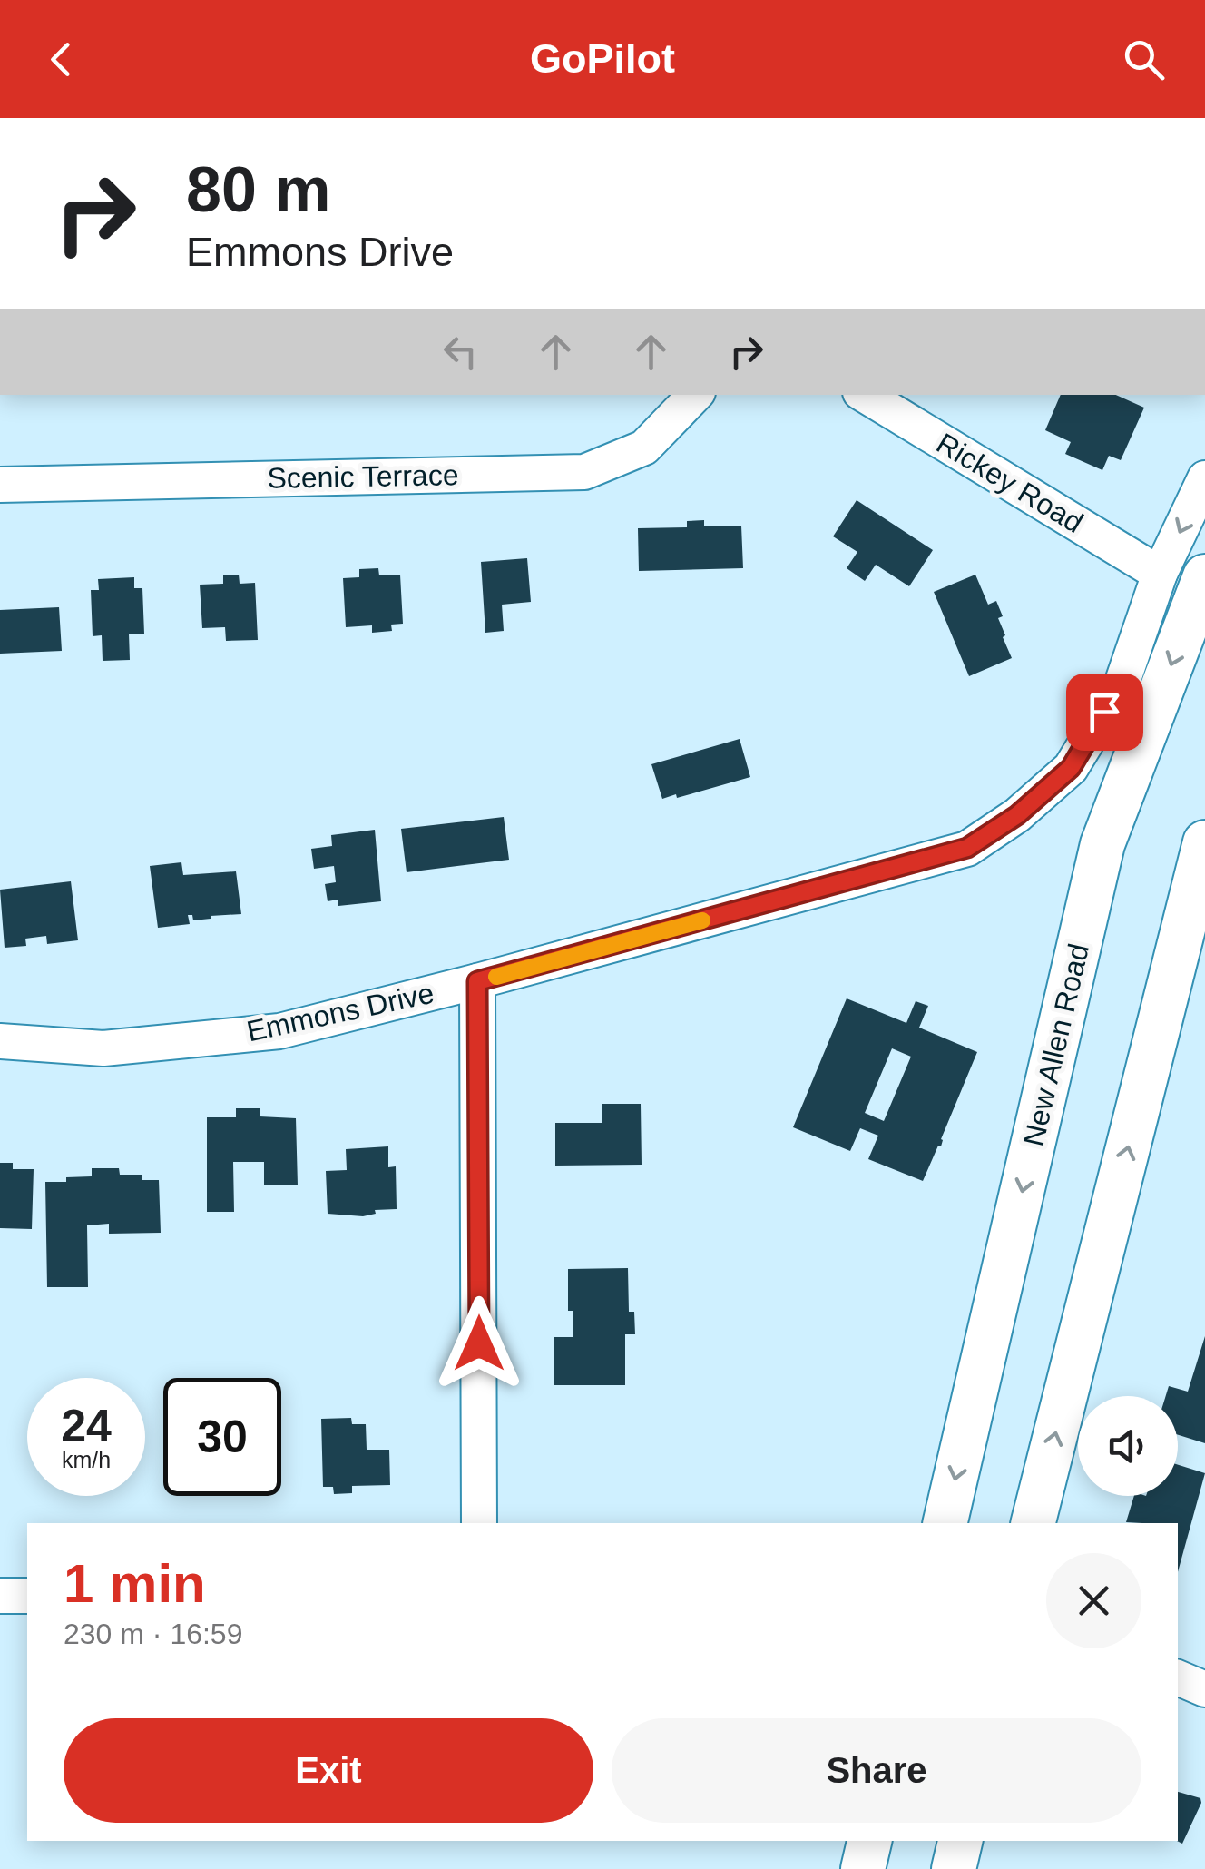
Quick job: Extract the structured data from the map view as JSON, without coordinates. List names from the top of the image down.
{
  "streets": {
    "main road": ["New Allen Road"],
    "street": ["Scenic Terrace", "Rickey Road", "Emmons Drive"]
  },
  "crossings": [
    ["Rickey Road", "Emmons Drive"]
  ],
  "page": {
    "header": "GoPilot",
    "turn": ["80 m", "Emmons Drive"],
    "speed": "24 km/h",
    "limit": "30",
    "heading": ["1 min", "230 m · 16:59"],
    "buttons": ["Exit", "Share"]
  }
}
